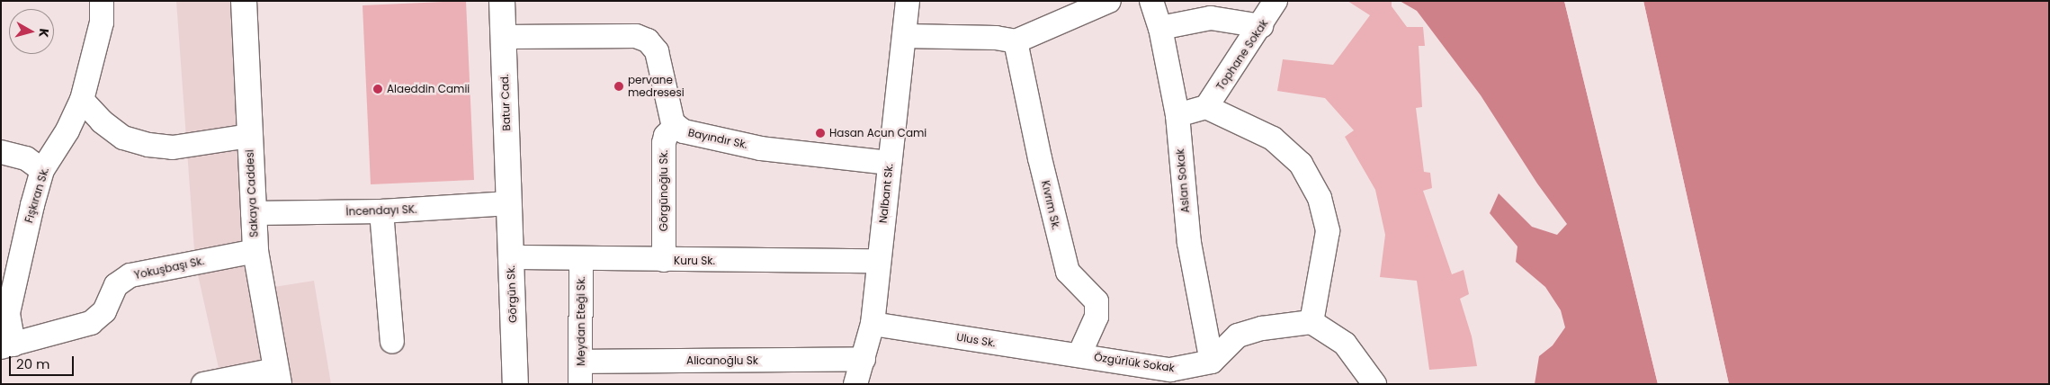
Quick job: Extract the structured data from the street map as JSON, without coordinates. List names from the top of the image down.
{
  "streets": {
    "main road": ["Batur Cad.", "Sakaya Caddesi", "Görgün Sk."],
    "street": [
      "Tophane Sokak",
      "Bayındır Sk.",
      "Aslan Sokak",
      "Görgünoğlu Sk.",
      "Nalbant Sk.",
      "Fışkıran Sk.",
      "Kıvrım Sk.",
      "İncendayı SK.",
      "Kuru Sk.",
      "Yokuşbaşı Sk.",
      "Meydan Eteği Sk.",
      "Ulus Sk.",
      "Alicanoğlu Sk",
      "Özgürlük Sokak"
    ]
  },
  "crossings": [
    ["Batur Cad.", "Bayındır Sk."],
    ["Batur Cad.", "İncendayı SK."],
    ["Batur Cad.", "Görgün Sk."],
    ["Bayındır Sk.", "Görgünoğlu Sk."],
    ["Bayındır Sk.", "Nalbant Sk."],
    ["Aslan Sokak", "Özgürlük Sokak"],
    ["Görgünoğlu Sk.", "Kuru Sk."],
    ["Sakaya Caddesi", "İncendayı SK."],
    ["Sakaya Caddesi", "Yokuşbaşı Sk."],
    ["Nalbant Sk.", "Kuru Sk."],
    ["Nalbant Sk.", "Ulus Sk."],
    ["Nalbant Sk.", "Alicanoğlu Sk"],
    ["Fışkıran Sk.", "Yokuşbaşı Sk."],
    ["Kıvrım Sk.", "Ulus Sk."],
    ["Kıvrım Sk.", "Özgürlük Sokak"],
    ["İncendayı SK.", "Görgün Sk."],
    ["Kuru Sk.", "Görgün Sk."],
    ["Kuru Sk.", "Meydan Eteği Sk."],
    ["Meydan Eteği Sk.", "Alicanoğlu Sk"],
    ["Ulus Sk.", "Özgürlük Sokak"]
  ],
  "places": ["pervane medresesi", "Alaeddin Camii", "Hasan Acun Cami"],
  "scale_bar": "20 m",
  "north": "right"
}
